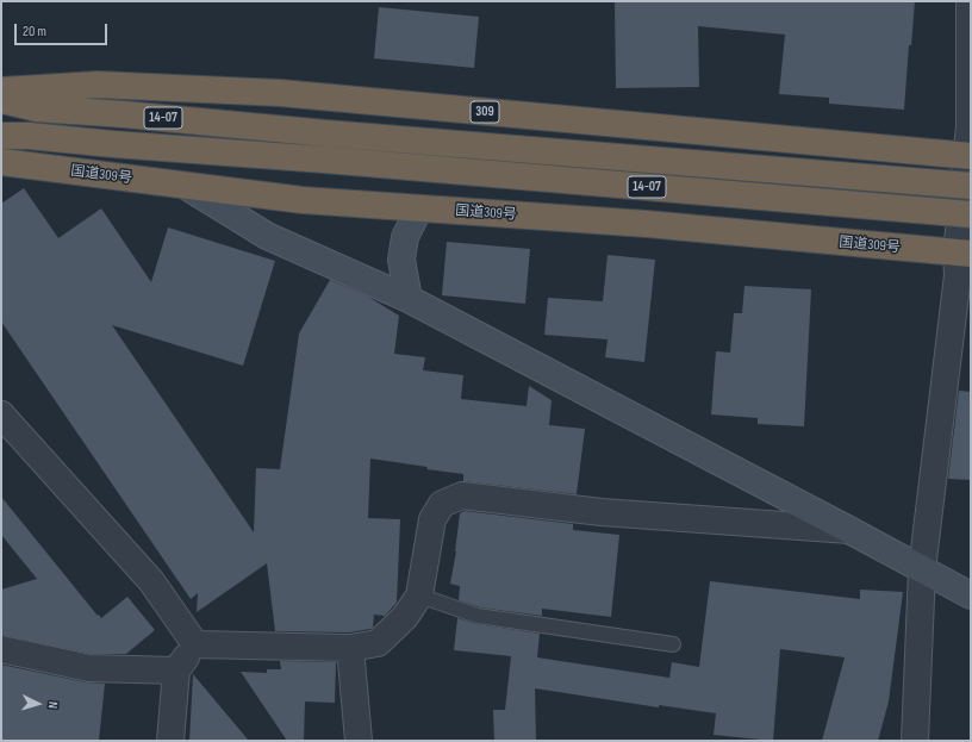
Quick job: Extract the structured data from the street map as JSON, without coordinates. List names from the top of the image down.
{
  "streets": {
    "highway": ["309", "14-07", "国道309号"]
  },
  "scale_bar": "20 m",
  "north": "right"
}
